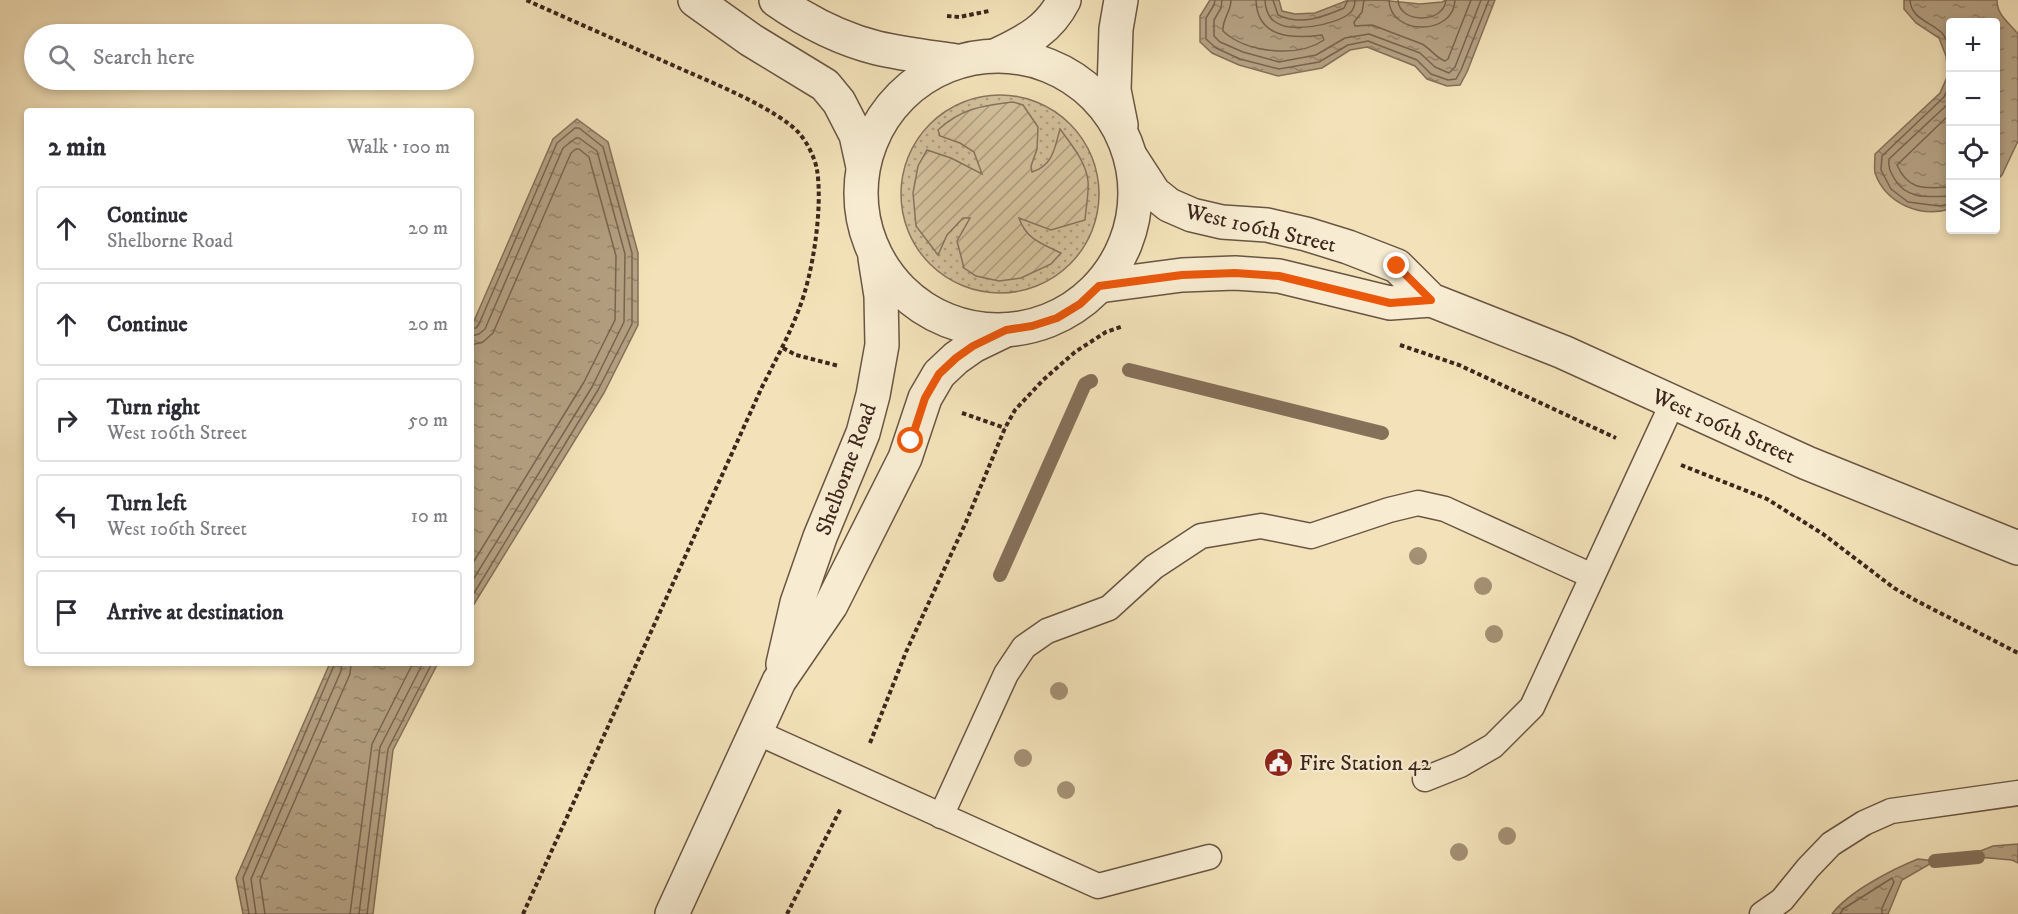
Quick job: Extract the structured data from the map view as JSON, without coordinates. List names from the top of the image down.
{
  "streets": {
    "street": ["West 106th Street", "Shelborne Road"]
  },
  "places": {
    "public building": ["Fire Station 42"]
  },
  "page": {
    "map_buttons": ["+", "−"],
    "search": "Search here",
    "heading": ["2 min", "Walk · 100 m"],
    "list": [
      ["Continue", "Shelborne Road", "20 m"],
      ["Continue", "20 m"],
      ["Turn right", "West 106th Street", "50 m"],
      ["Turn left", "West 106th Street", "10 m"],
      "Arrive at destination"
    ]
  }
}
